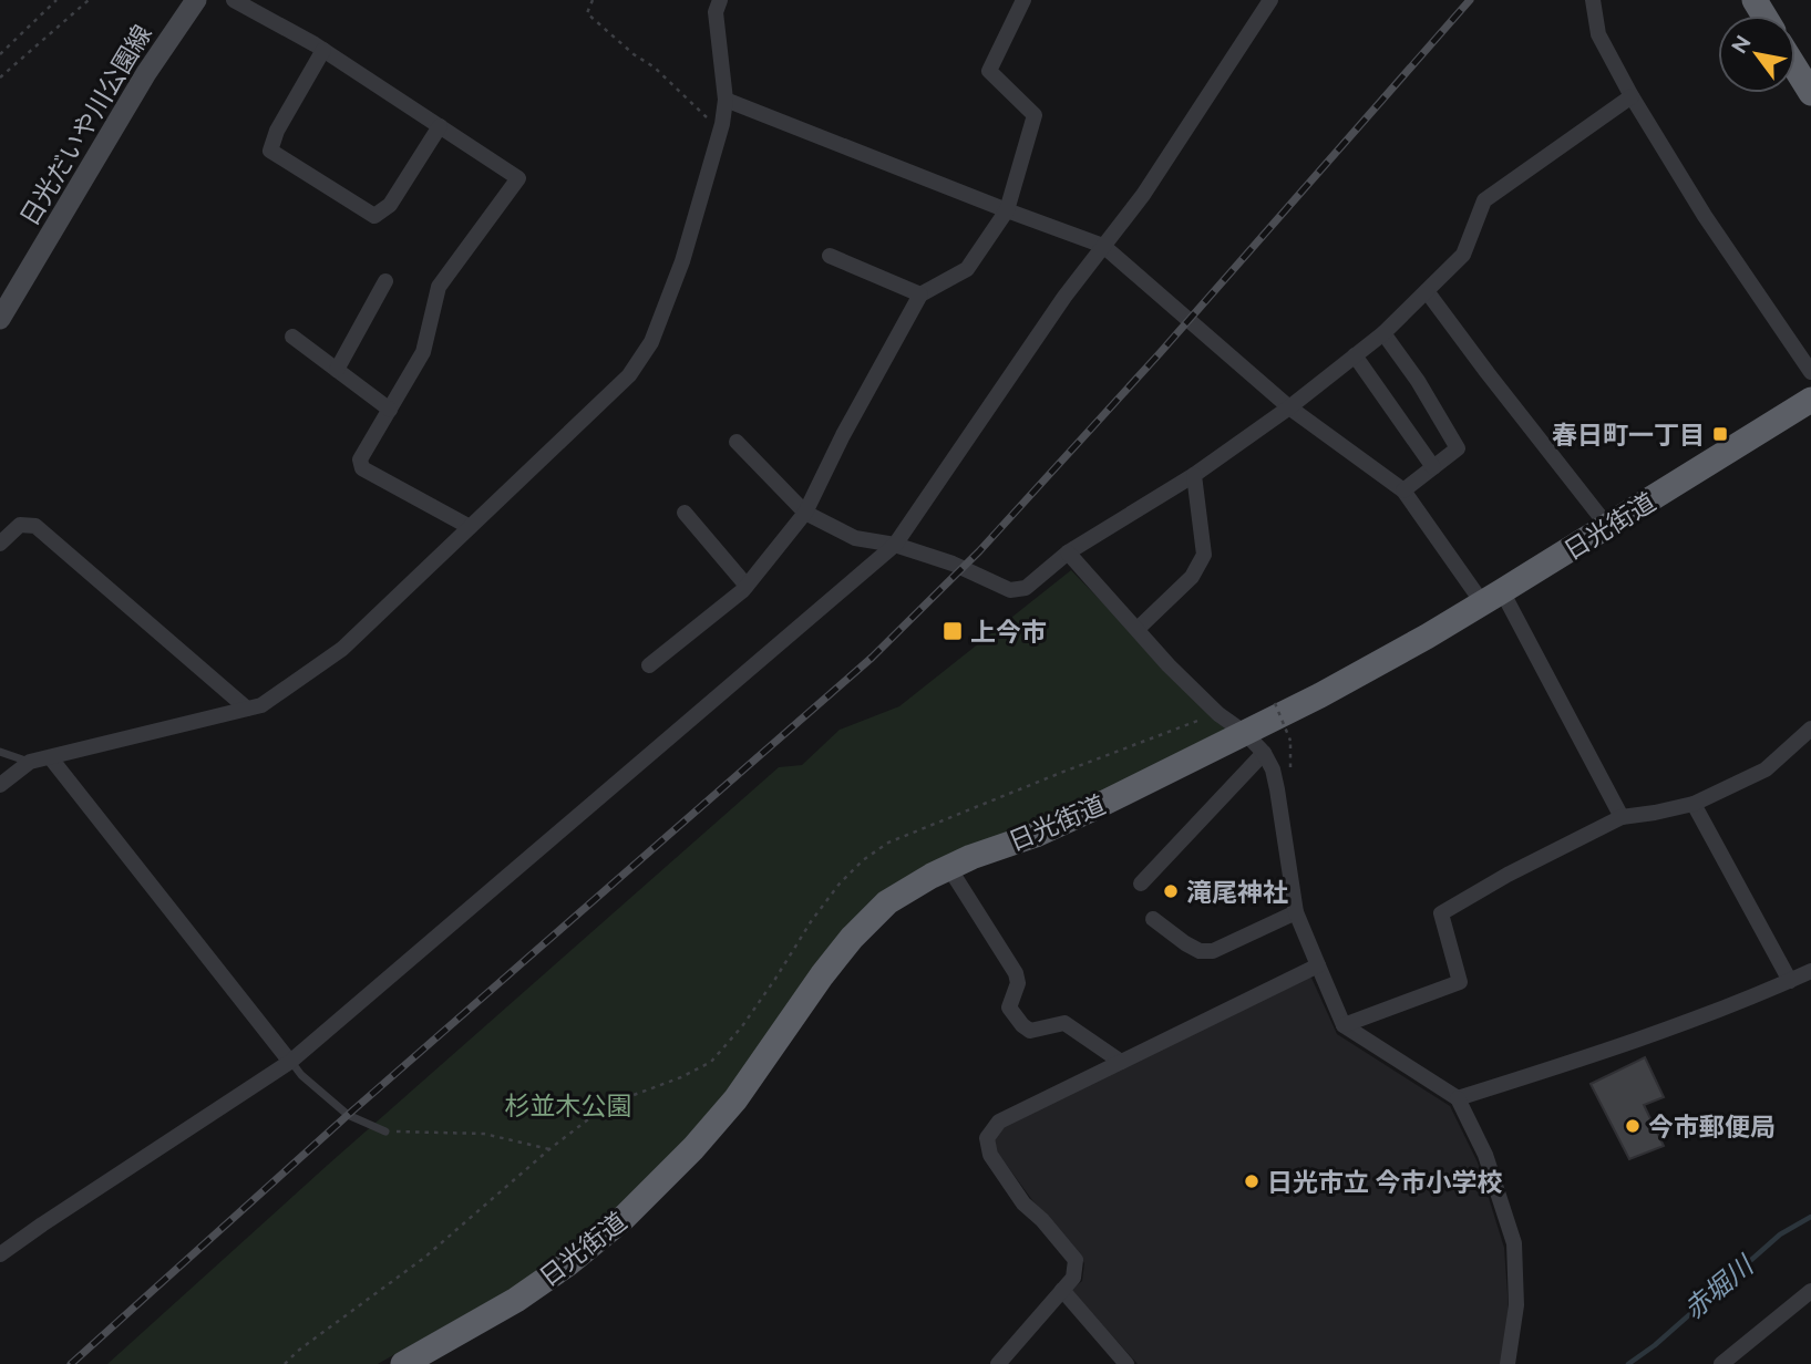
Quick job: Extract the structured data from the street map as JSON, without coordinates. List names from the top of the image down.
{
  "streets": {
    "highway": ["日光街道"],
    "main road": ["日光だいや川公園線"]
  },
  "water": ["赤堀川"],
  "parks": ["杉並木公園"],
  "places": {
    "transit": ["春日町一丁目", "上今市"],
    "other": ["滝尾神社", "今市郵便局", "日光市立 今市小学校"]
  },
  "north": "top left"
}
